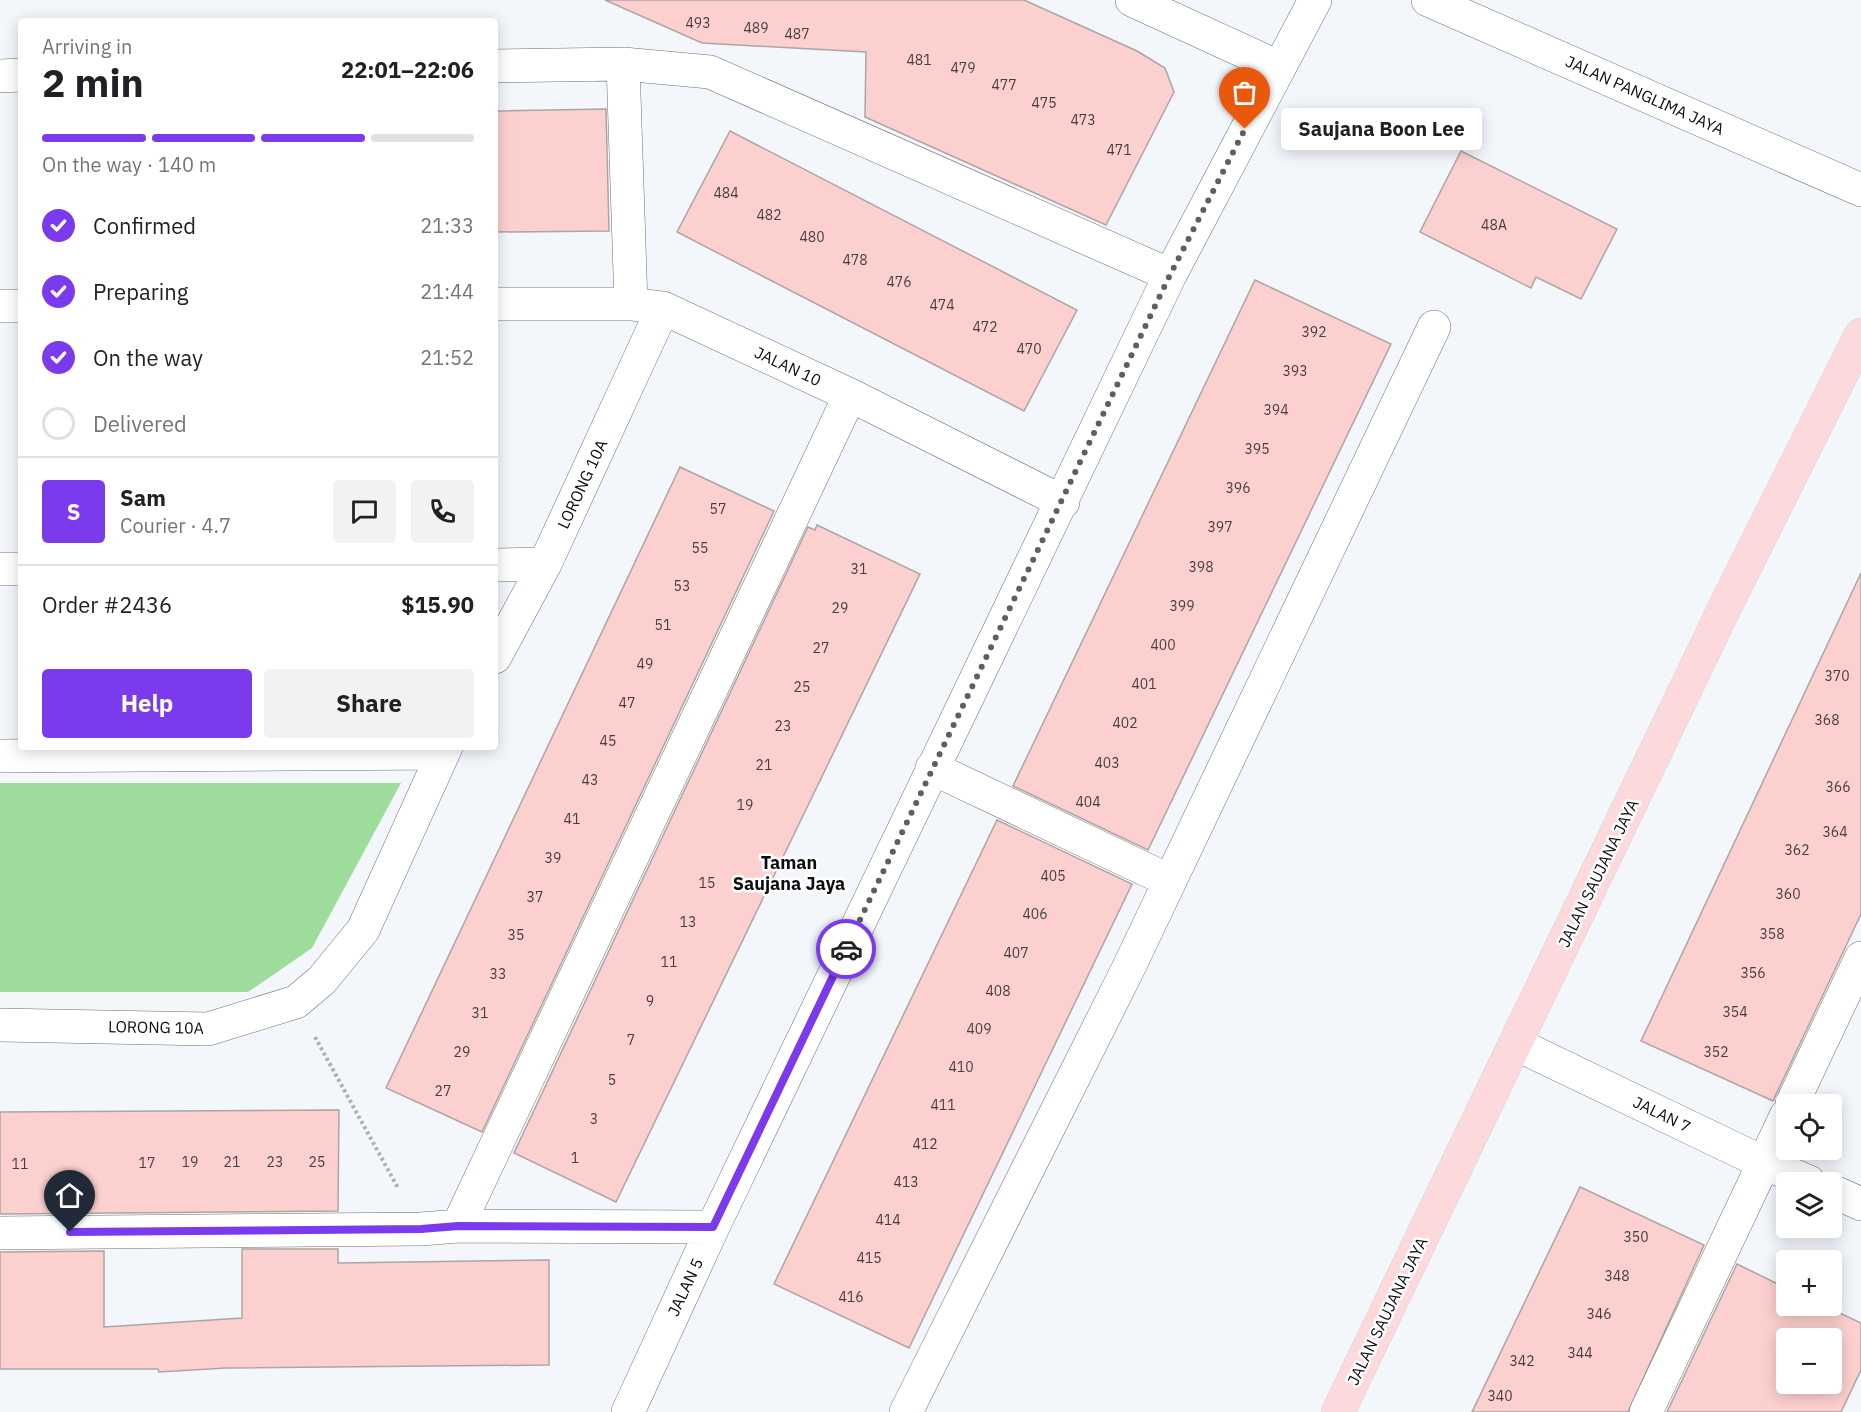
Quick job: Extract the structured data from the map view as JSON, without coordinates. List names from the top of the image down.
{
  "streets": {
    "main road": ["JALAN SAUJANA JAYA"],
    "street": [
      "JALAN PANGLIMA JAYA",
      "JALAN 10",
      "LORONG 10A",
      "JALAN 7",
      "JALAN 5"
    ]
  },
  "crossings": [
    ["JALAN 10", "LORONG 10A"],
    ["JALAN 10", "JALAN 5"],
    ["JALAN SAUJANA JAYA", "JALAN 7"]
  ],
  "districts": ["Taman Saujana Jaya"],
  "places": ["Saujana Boon Lee"],
  "house_numbers": [
    "493",
    "489",
    "487",
    "481",
    "479",
    "477",
    "475",
    "473",
    "471",
    "484",
    "482",
    "48A",
    "480",
    "478",
    "476",
    "474",
    "472",
    "392",
    "470",
    "393",
    "394",
    "395",
    "396",
    "57",
    "397",
    "55",
    "398",
    "31",
    "53",
    "399",
    "29",
    "51",
    "400",
    "27",
    "49",
    "370",
    "401",
    "25",
    "47",
    "368",
    "402",
    "23",
    "45",
    "403",
    "21",
    "43",
    "366",
    "404",
    "19",
    "41",
    "364",
    "362",
    "39",
    "405",
    "15",
    "360",
    "37",
    "406",
    "13",
    "358",
    "35",
    "407",
    "11",
    "356",
    "33",
    "408",
    "9",
    "354",
    "31",
    "409",
    "7",
    "29",
    "352",
    "410",
    "5",
    "27",
    "411",
    "3",
    "412",
    "1",
    "19",
    "21",
    "23",
    "25",
    "17",
    "11",
    "413",
    "414",
    "350",
    "415",
    "348",
    "416",
    "346",
    "344",
    "342",
    "340"
  ],
  "page": {
    "heading": ["2 min", "Arriving in", "22:01–22:06"],
    "panel": [
      "Sam",
      "Courier · 4.7",
      "Order #2436",
      "$15.90"
    ],
    "bubble": "Saujana Boon Lee",
    "bar": "On the way · 140 m",
    "list": [
      ["Confirmed", "21:33"],
      ["Preparing", "21:44"],
      ["On the way", "21:52"],
      "Delivered"
    ],
    "round": "S",
    "buttons": ["Help", "Share"],
    "map_buttons": ["+", "−"]
  }
}
